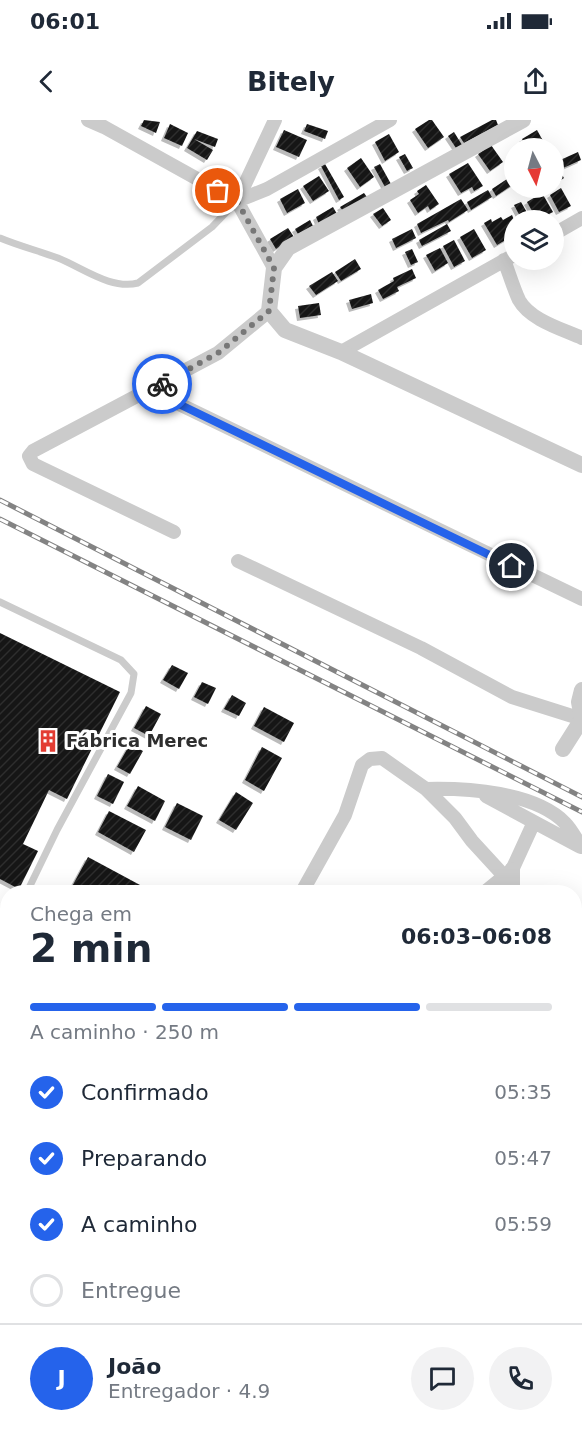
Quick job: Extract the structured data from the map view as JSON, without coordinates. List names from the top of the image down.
{
  "places": {
    "building": ["Fábrica Merec"]
  },
  "north": "bottom",
  "page": {
    "status": "06:01",
    "header": "Bitely",
    "heading": ["2 min", "Chega em", "06:03–06:08"],
    "panel": ["João", "Entregador · 4.9"],
    "bar": "A caminho · 250 m",
    "list": [
      ["Confirmado", "05:35"],
      ["Preparando", "05:47"],
      ["A caminho", "05:59"],
      "Entregue"
    ],
    "round": "J"
  }
}
